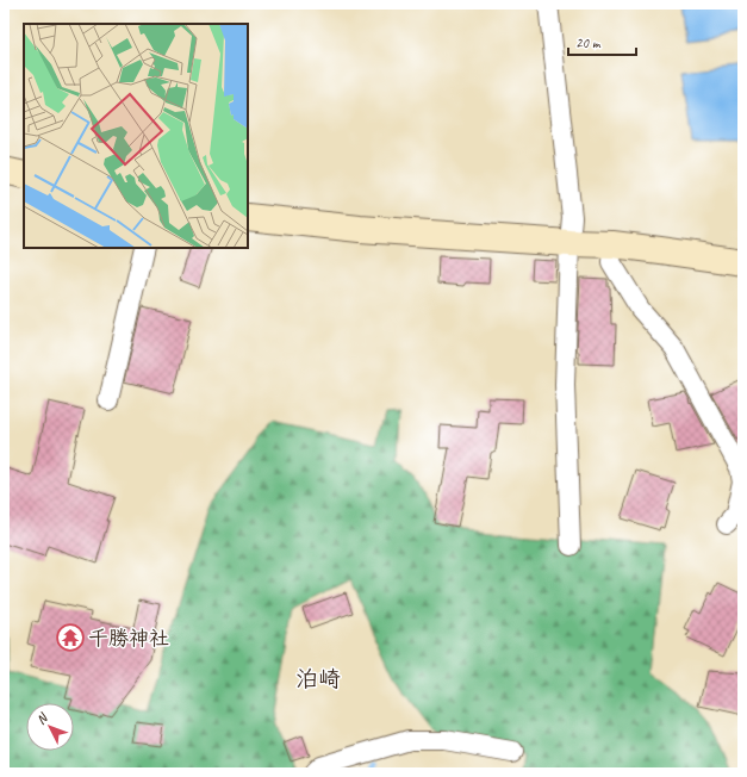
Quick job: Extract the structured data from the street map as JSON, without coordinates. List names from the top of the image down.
{
  "districts": ["泊崎"],
  "places": {
    "temple": ["千勝神社"]
  },
  "scale_bar": "20 m",
  "north": "top left"
}
